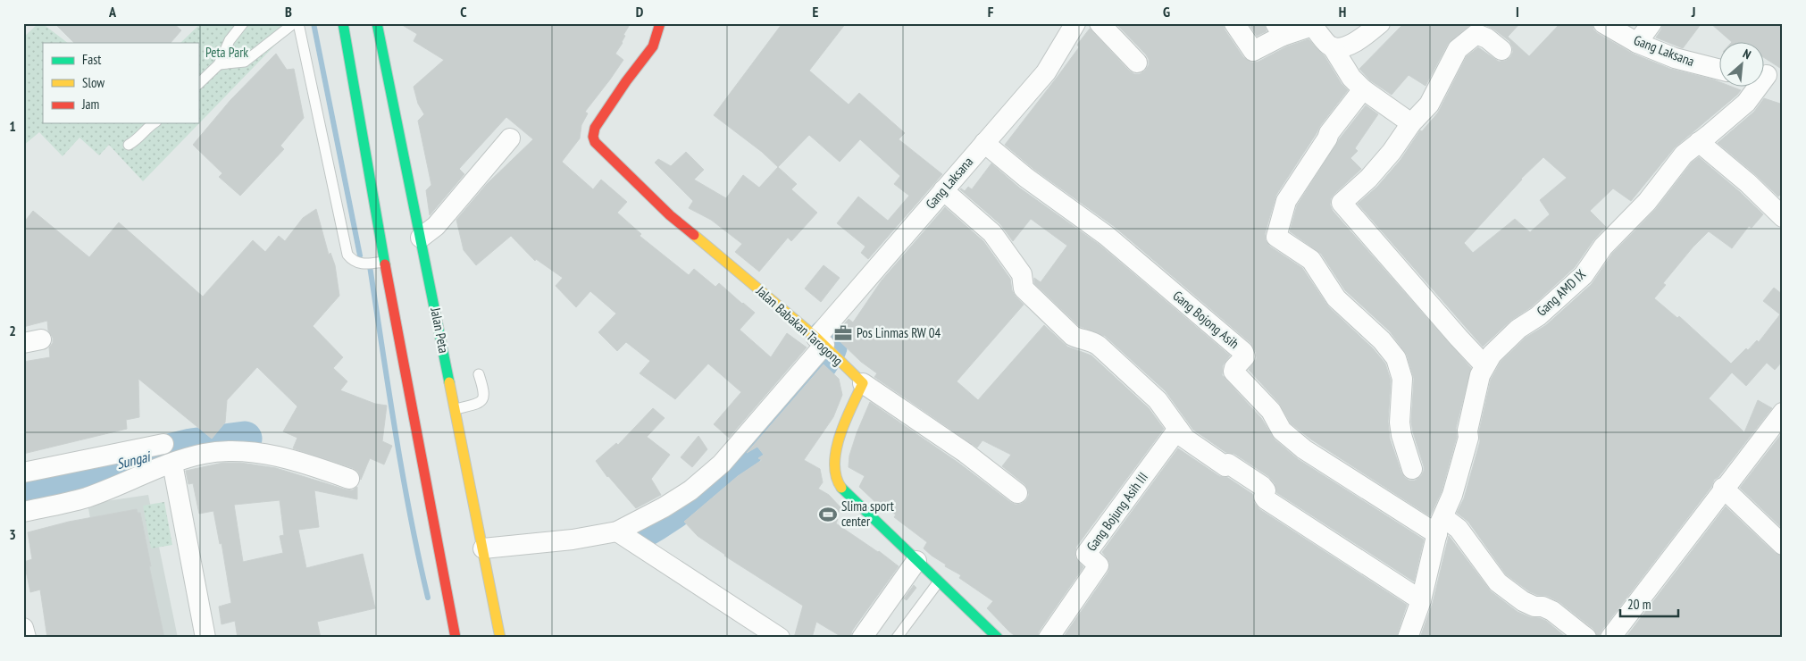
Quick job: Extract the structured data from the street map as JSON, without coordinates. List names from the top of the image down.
{
  "streets": {
    "main road": ["Jalan Babakan Tarogong", "Jalan Peta"],
    "street": [
      "Gang Laksana",
      "Gang AMD IX",
      "Gang Bojong Asih",
      "Gang Bojung Asih III"
    ]
  },
  "crossings": [
    ["Gang Laksana", "Gang Bojong Asih"],
    ["Gang Laksana", "Jalan Babakan Tarogong"],
    ["Gang Laksana", "Jalan Peta"],
    ["Gang AMD IX", "Gang Bojong Asih"]
  ],
  "water": ["Sungai"],
  "parks": ["Peta Park"],
  "places": {
    "office": ["Pos Linmas RW 04"],
    "sports": ["Slima sport center"]
  },
  "legend": ["Fast", "Slow", "Jam"],
  "scale_bar": "20 m",
  "north": "top right",
  "grid": {
    "columns": [
      "A",
      "B",
      "C",
      "D",
      "E",
      "F",
      "G",
      "H",
      "I",
      "J"
    ],
    "rows": ["1", "2", "3"]
  }
}
